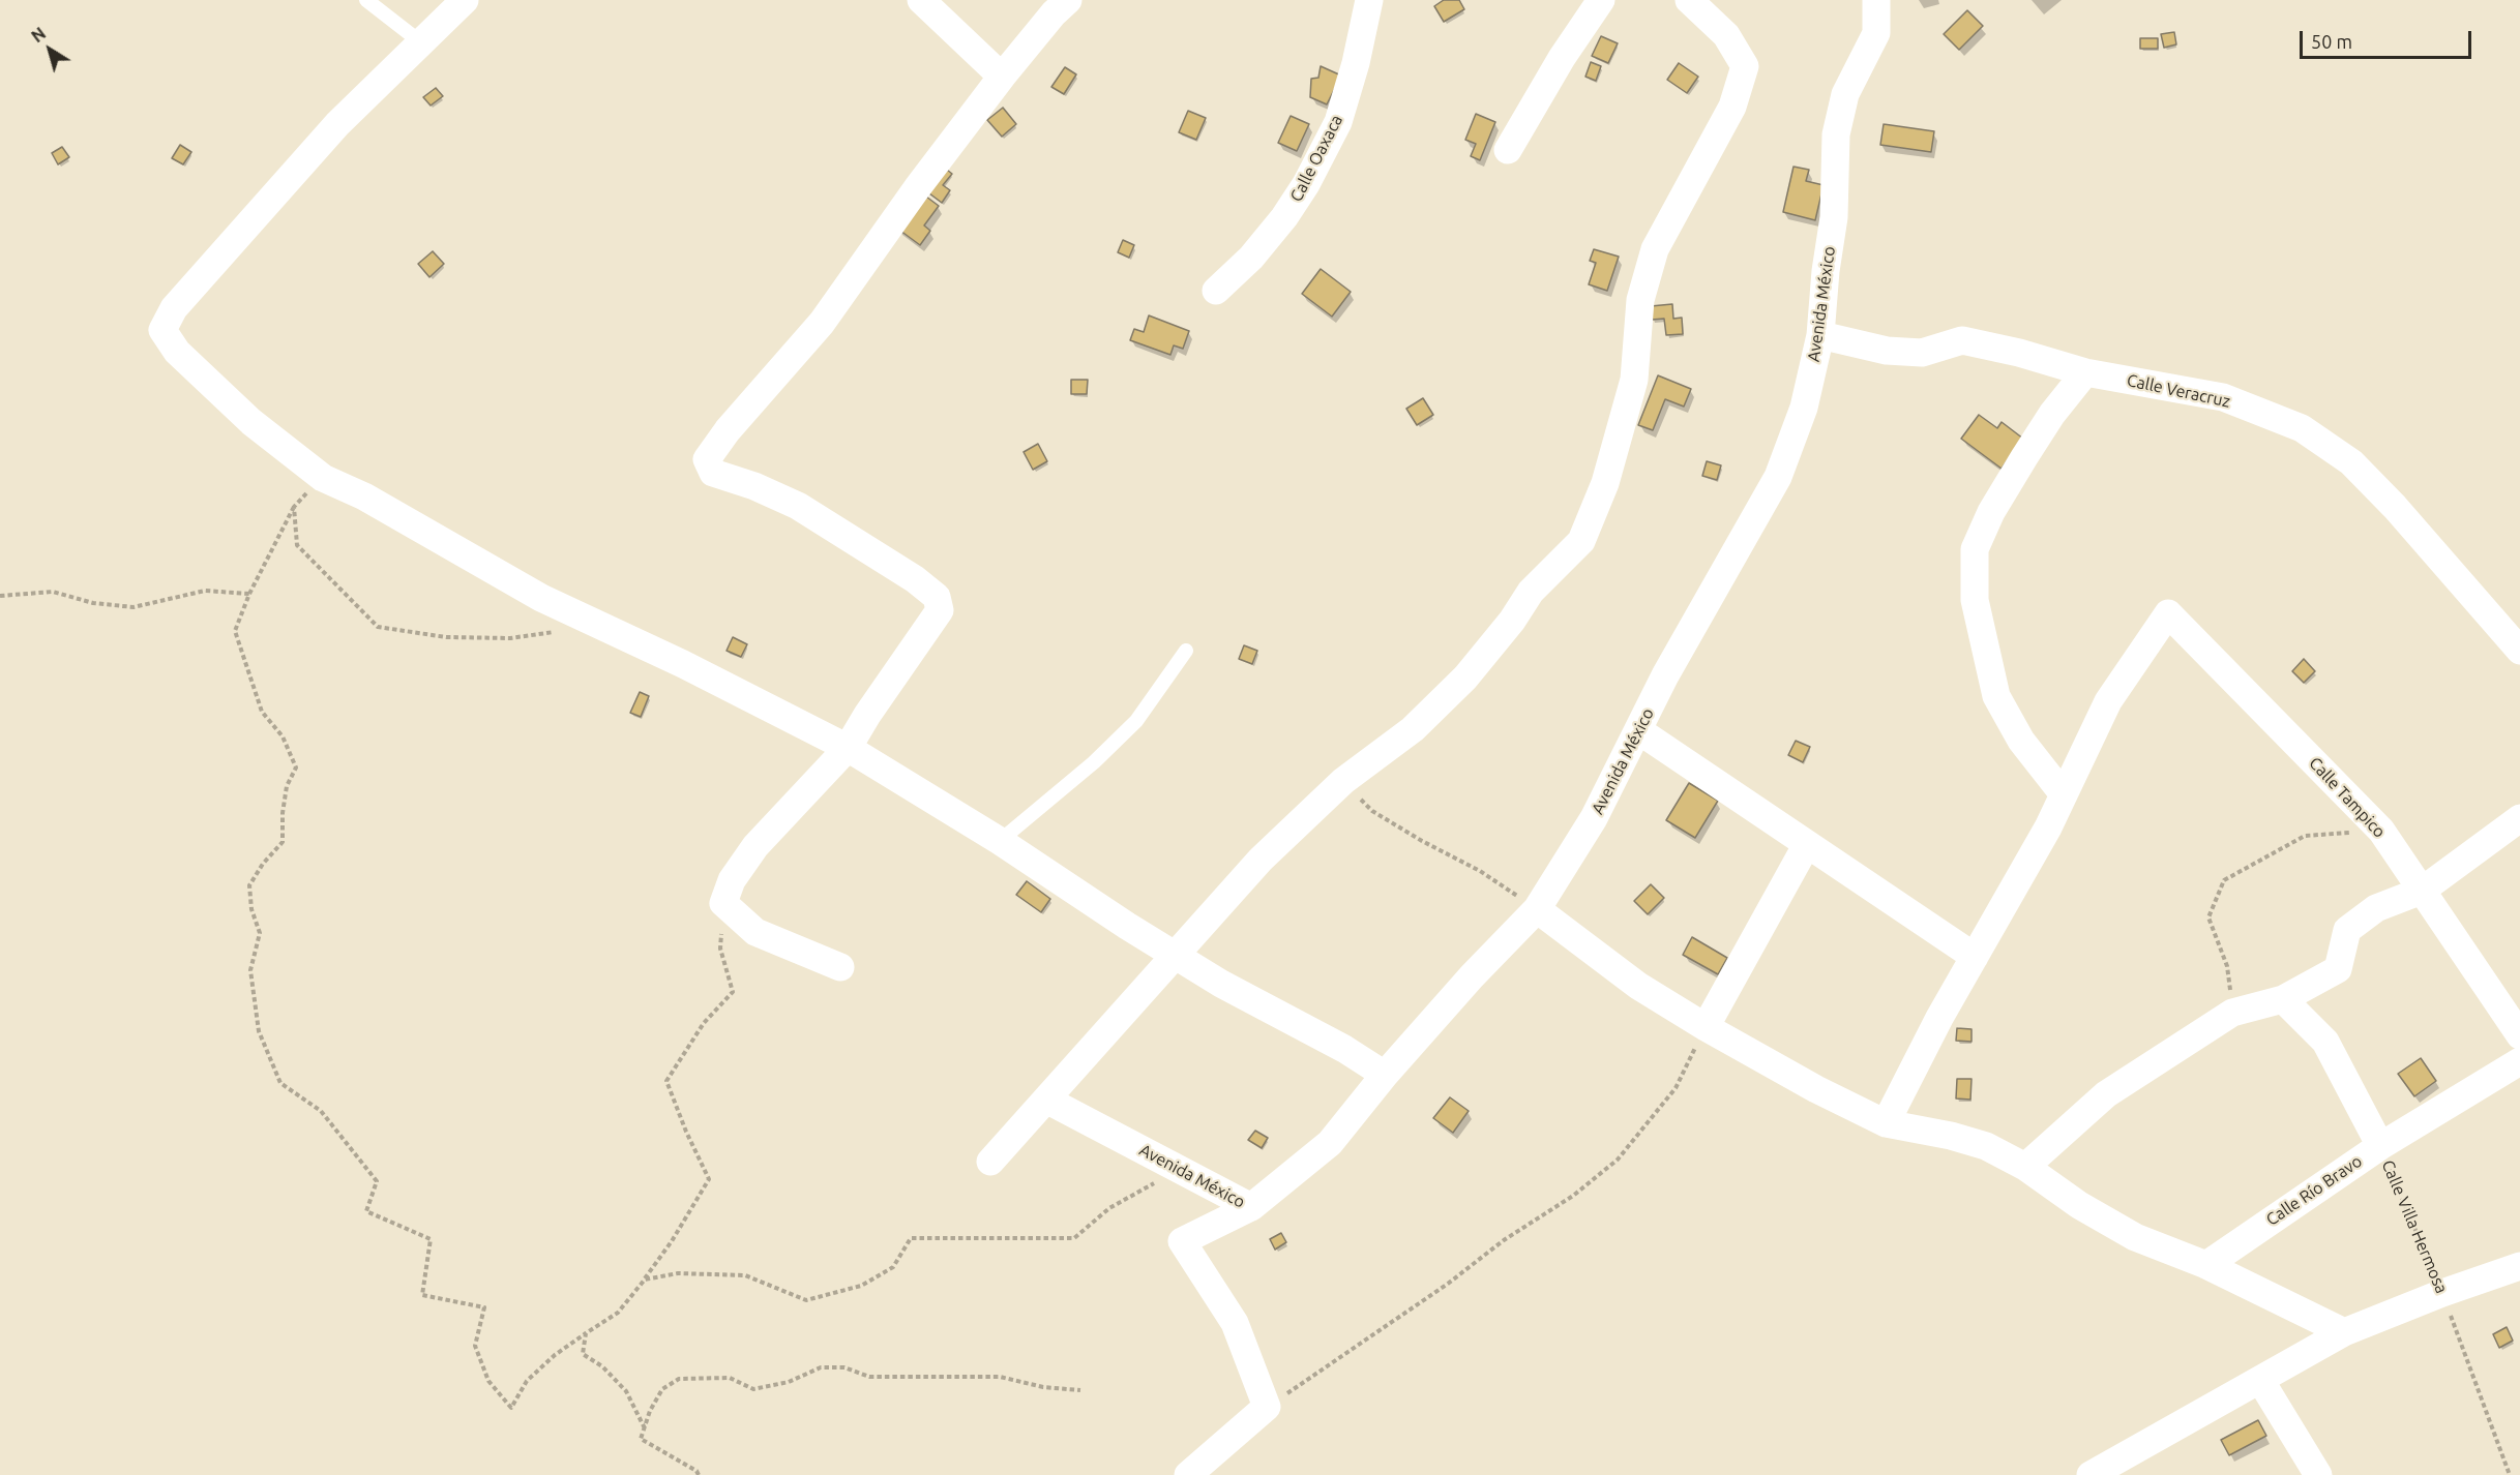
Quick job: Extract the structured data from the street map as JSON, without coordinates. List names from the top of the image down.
{
  "streets": {
    "street": [
      "Calle Oaxaca",
      "Avenida México",
      "Calle Veracruz",
      "Calle Tampico",
      "Calle Río Bravo",
      "Calle Villa Hermosa"
    ]
  },
  "crossings": [
    ["Avenida México", "Calle Veracruz"],
    ["Calle Río Bravo", "Calle Villa Hermosa"]
  ],
  "scale_bar": "50 m",
  "north": "top left"
}
